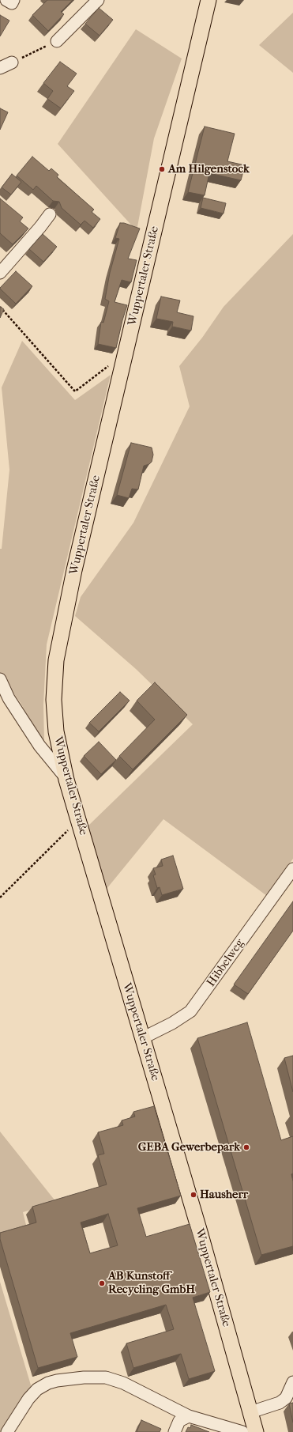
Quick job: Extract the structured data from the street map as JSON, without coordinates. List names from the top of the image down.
{
  "streets": {
    "main road": ["Wuppertaler Straße"],
    "street": ["Hibbelweg"]
  },
  "crossings": [
    ["Wuppertaler Straße", "Hibbelweg"]
  ],
  "places": [
    "Am Hilgenstock",
    "GEBA Gewerbepark",
    "Hausherr",
    "AB Kunstoff Recycling GmbH"
  ]
}
